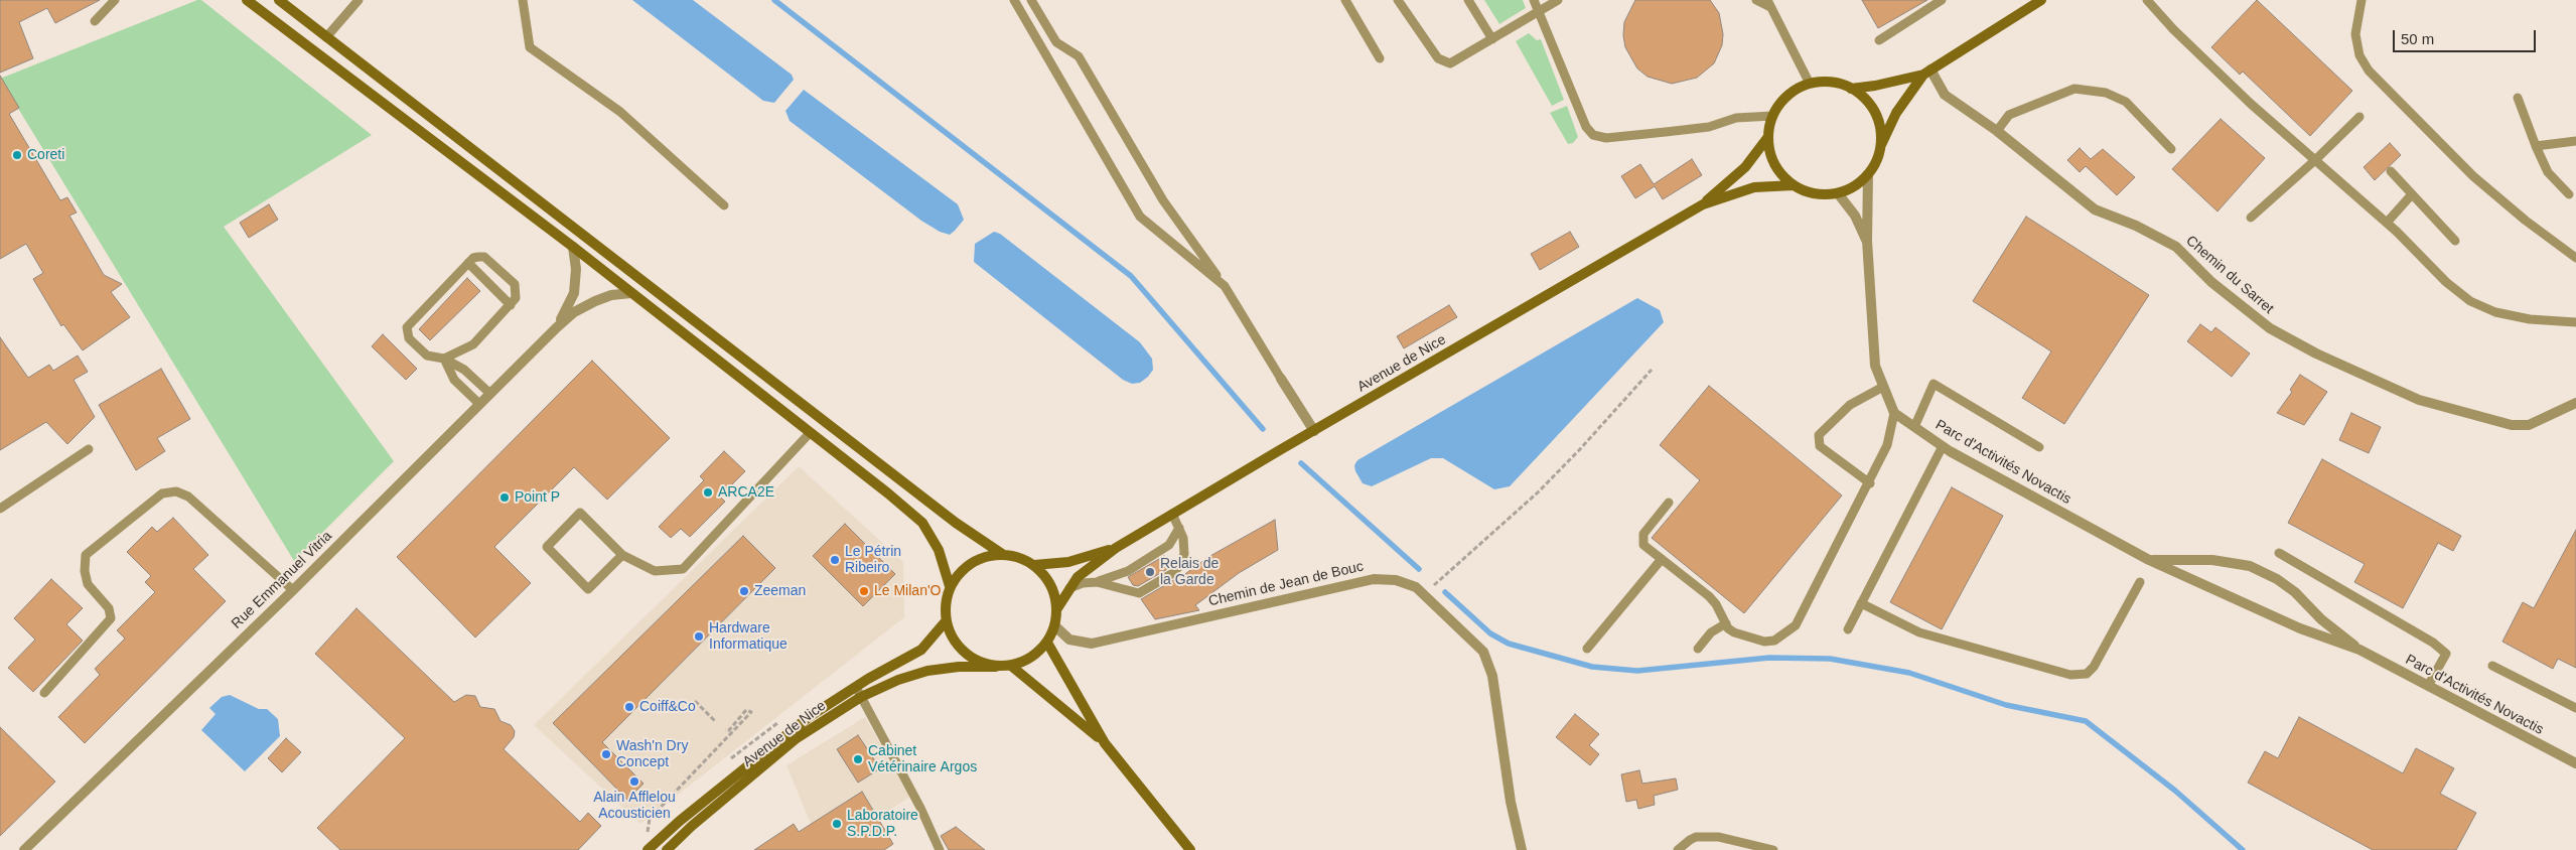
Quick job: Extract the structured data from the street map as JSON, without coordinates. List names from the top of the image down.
{
  "streets": {
    "main road": ["Avenue de Nice"],
    "street": [
      "Chemin du Sarret",
      "Parc d'Activités Novactis",
      "Rue Emmanuel Vitria",
      "Chemin de Jean de Bouc"
    ]
  },
  "crossings": [
    ["Avenue de Nice", "Chemin de Jean de Bouc"]
  ],
  "places": [
    "Coreti",
    "ARCA2E",
    "Point P",
    "Le Pétrin Ribeiro",
    "Relais de la Garde",
    "Zeeman",
    "Le Milan'O",
    "Hardware Informatique",
    "Coiff&Co",
    "Wash'n Dry Concept",
    "Cabinet Vétérinaire Argos",
    "Alain Afflelou Acousticien",
    "Laboratoire S.P.D.P."
  ],
  "scale_bar": "50 m"
}
